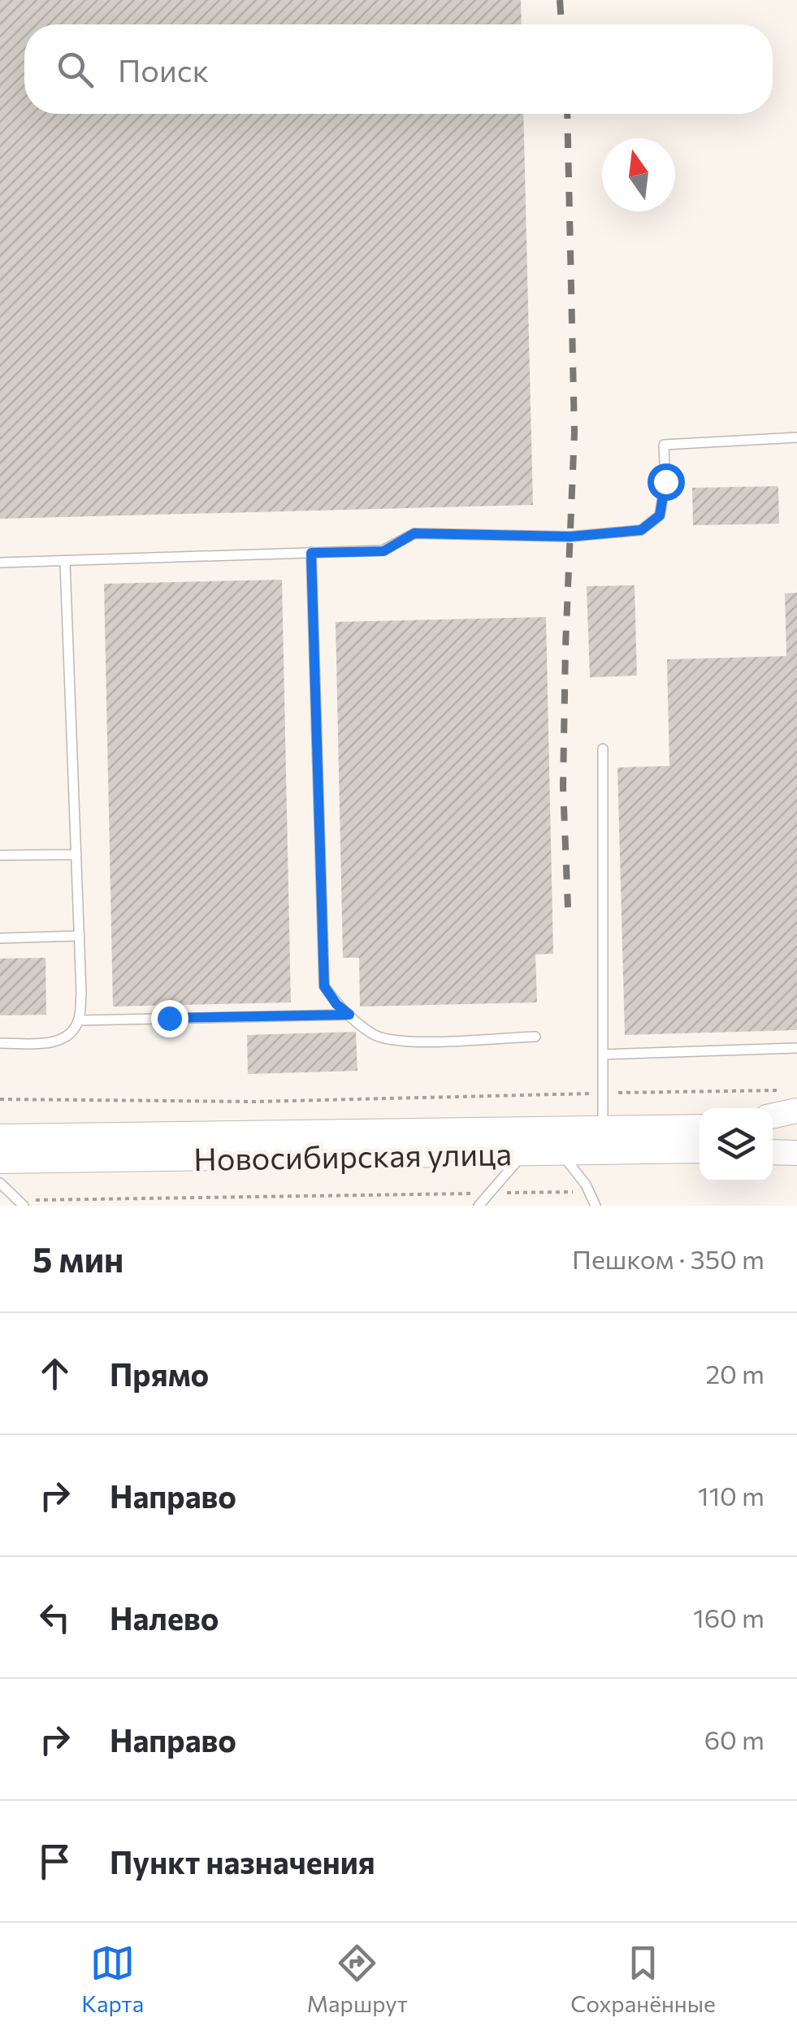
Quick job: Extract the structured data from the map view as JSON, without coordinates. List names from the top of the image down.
{
  "streets": {
    "main road": ["Новосибирская улица"]
  },
  "north": "top",
  "page": {
    "search": "Поиск",
    "heading": ["5 мин", "Пешком · 350 m"],
    "list": [
      ["Прямо", "20 m"],
      ["Направо", "110 m"],
      ["Налево", "160 m"],
      ["Направо", "60 m"],
      "Пункт назначения"
    ],
    "nav": ["Карта", "Маршрут", "Сохранённые"]
  }
}
